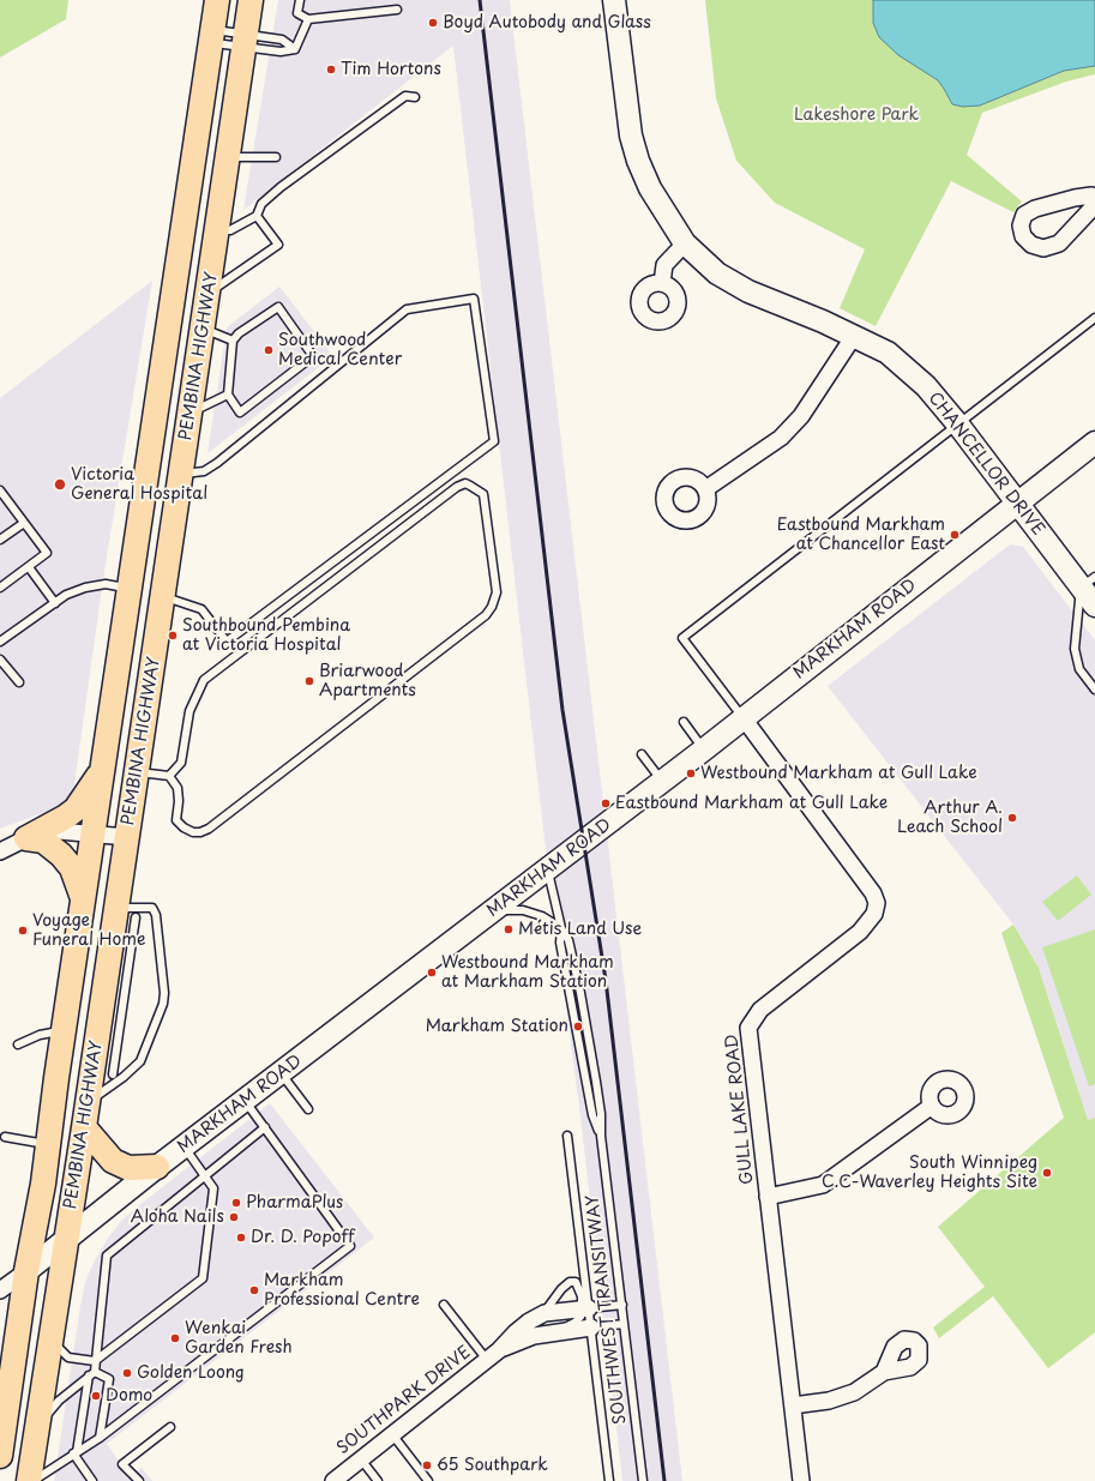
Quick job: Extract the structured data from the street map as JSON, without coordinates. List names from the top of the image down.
{
  "streets": {
    "main road": ["PEMBINA HIGHWAY"],
    "street": [
      "CHANCELLOR DRIVE",
      "MARKHAM ROAD",
      "GULL LAKE ROAD",
      "SOUTHPARK DRIVE"
    ],
    "lane": ["SOUTHWEST TRANSITWAY"]
  },
  "crossings": [
    ["PEMBINA HIGHWAY", "MARKHAM ROAD"],
    ["CHANCELLOR DRIVE", "MARKHAM ROAD"],
    ["MARKHAM ROAD", "GULL LAKE ROAD"],
    ["MARKHAM ROAD", "SOUTHWEST TRANSITWAY"],
    ["SOUTHWEST TRANSITWAY", "SOUTHPARK DRIVE"]
  ],
  "parks": ["Lakeshore Park"],
  "places": [
    "Boyd Autobody and Glass",
    "Tim Hortons",
    "Southwood Medical Center",
    "Victoria General Hospital",
    "Eastbound Markham at Chancellor East",
    "Southbound Pembina at Victoria Hospital",
    "Briarwood Apartments",
    "Westbound Markham at Gull Lake",
    "Eastbound Markham at Gull Lake",
    "Arthur A. Leach School",
    "Métis Land Use",
    "Voyage Funeral Home",
    "Westbound Markham at Markham Station",
    "Markham Station",
    "South Winnipeg C.C-Waverley Heights Site",
    "PharmaPlus",
    "Aloha Nails",
    "Dr. D. Popoff",
    "Markham Professional Centre",
    "Wenkai Garden Fresh",
    "Golden Loong",
    "Domo",
    "65 Southpark"
  ]
}
